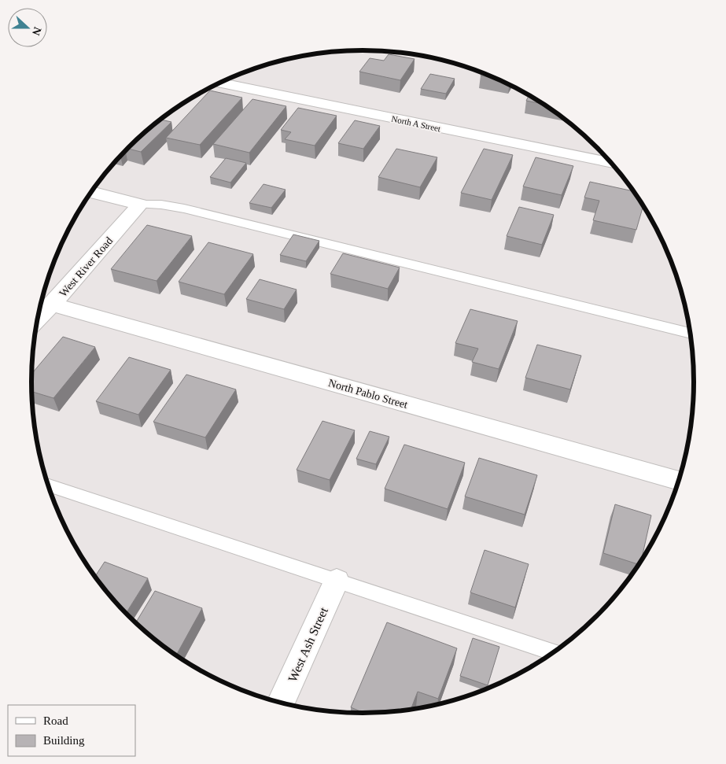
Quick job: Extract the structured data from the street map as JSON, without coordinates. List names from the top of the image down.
{
  "streets": {
    "street": [
      "North A Street",
      "West River Road",
      "North Pablo Street",
      "West Ash Street"
    ]
  },
  "crossings": [
    ["West River Road", "North Pablo Street"]
  ],
  "legend": ["Road", "Building"],
  "north": "right"
}
